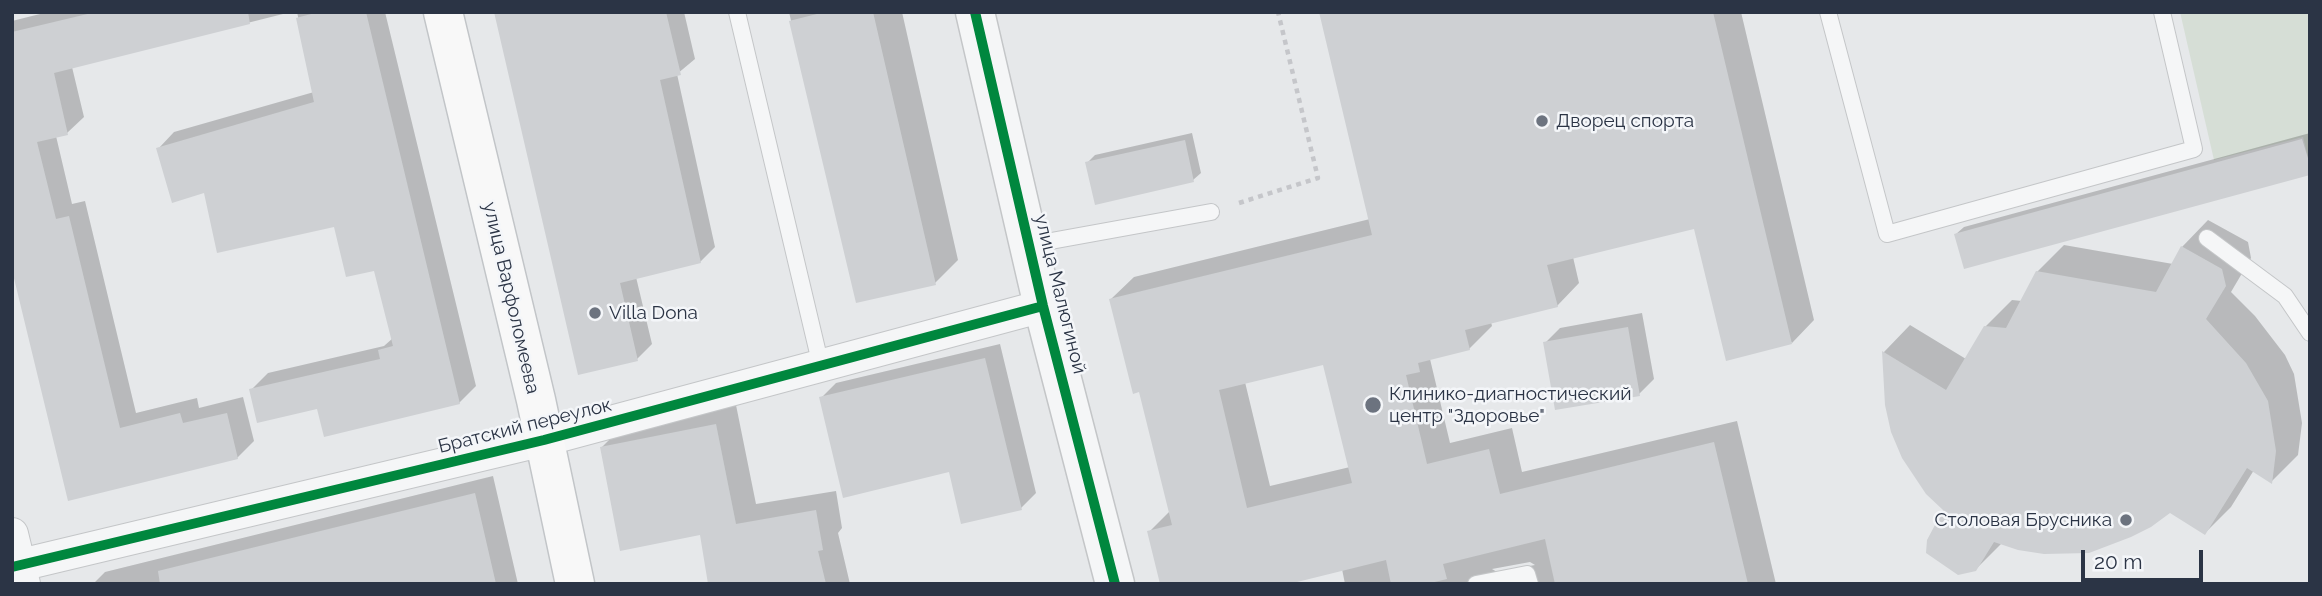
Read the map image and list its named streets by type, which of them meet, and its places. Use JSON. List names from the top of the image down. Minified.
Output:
{"streets":{"main road":["улица Варфоломеева"],"street":["улица Малюгиной","Братский переулок"]},"crossings":[["улица Малюгиной","Братский переулок"],["улица Варфоломеева","Братский переулок"]],"places":["Дворец спорта","Villa Dona","Клинико-диагностический центр \"Здоровье\"","Столовая Брусника"],"scale_bar":"20 m"}
